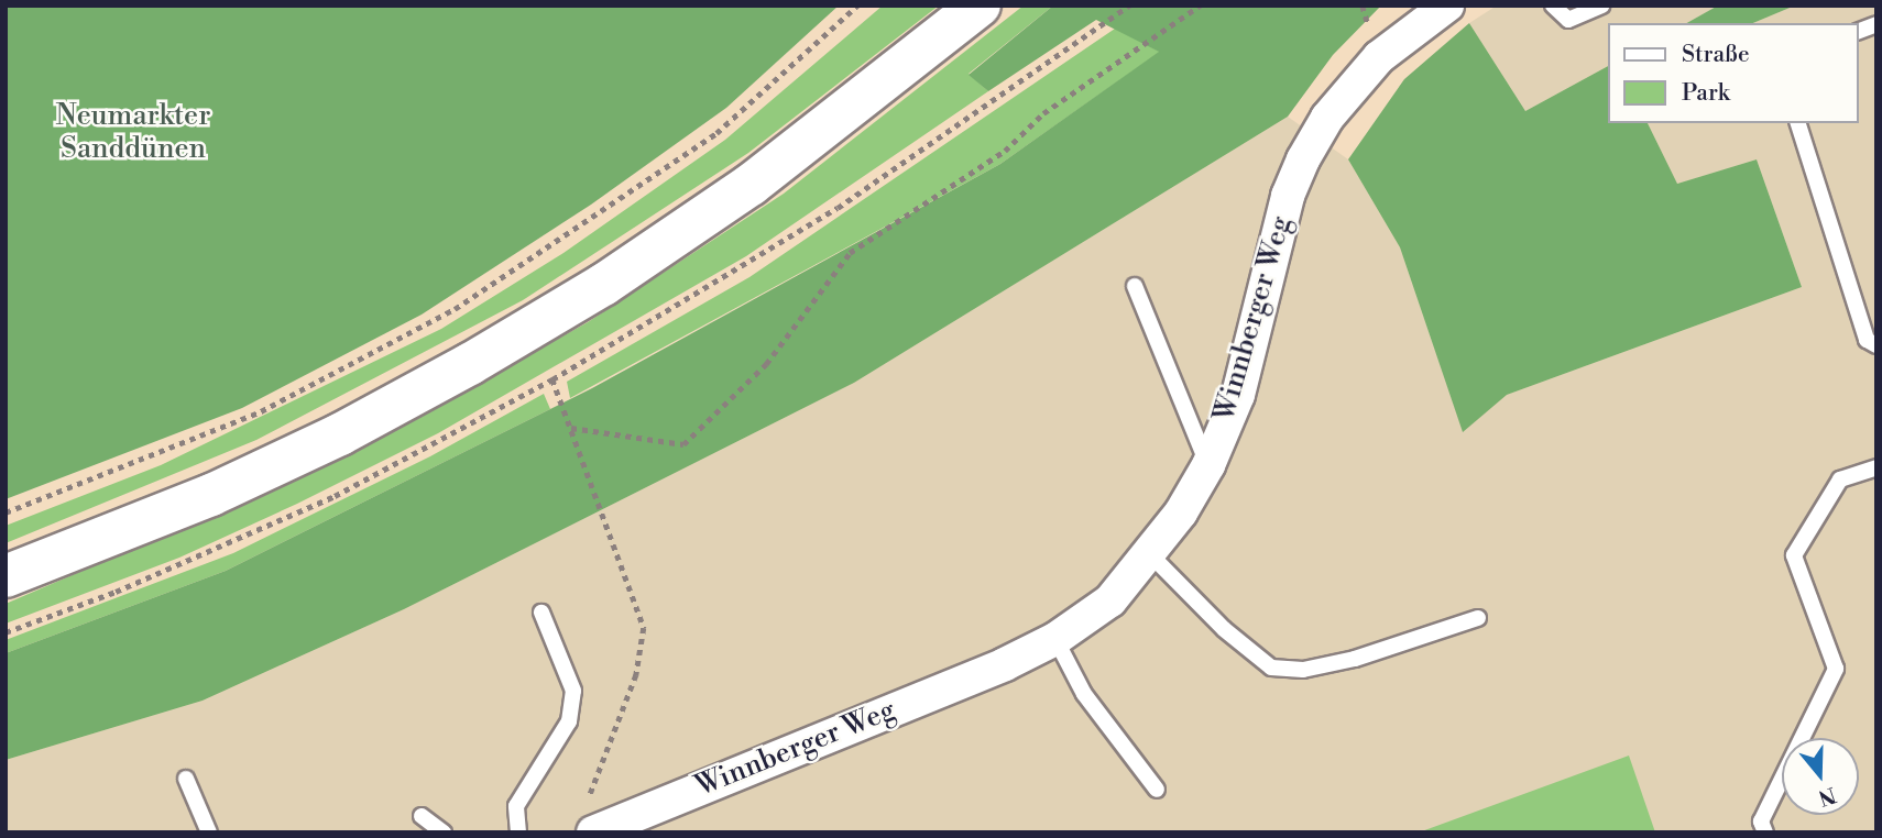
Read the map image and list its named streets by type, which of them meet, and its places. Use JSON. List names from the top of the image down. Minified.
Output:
{"streets":{"street":["Winnberger Weg"]},"parks":["Neumarkter Sanddünen"],"legend":["Straße","Park"],"north":"bottom"}
